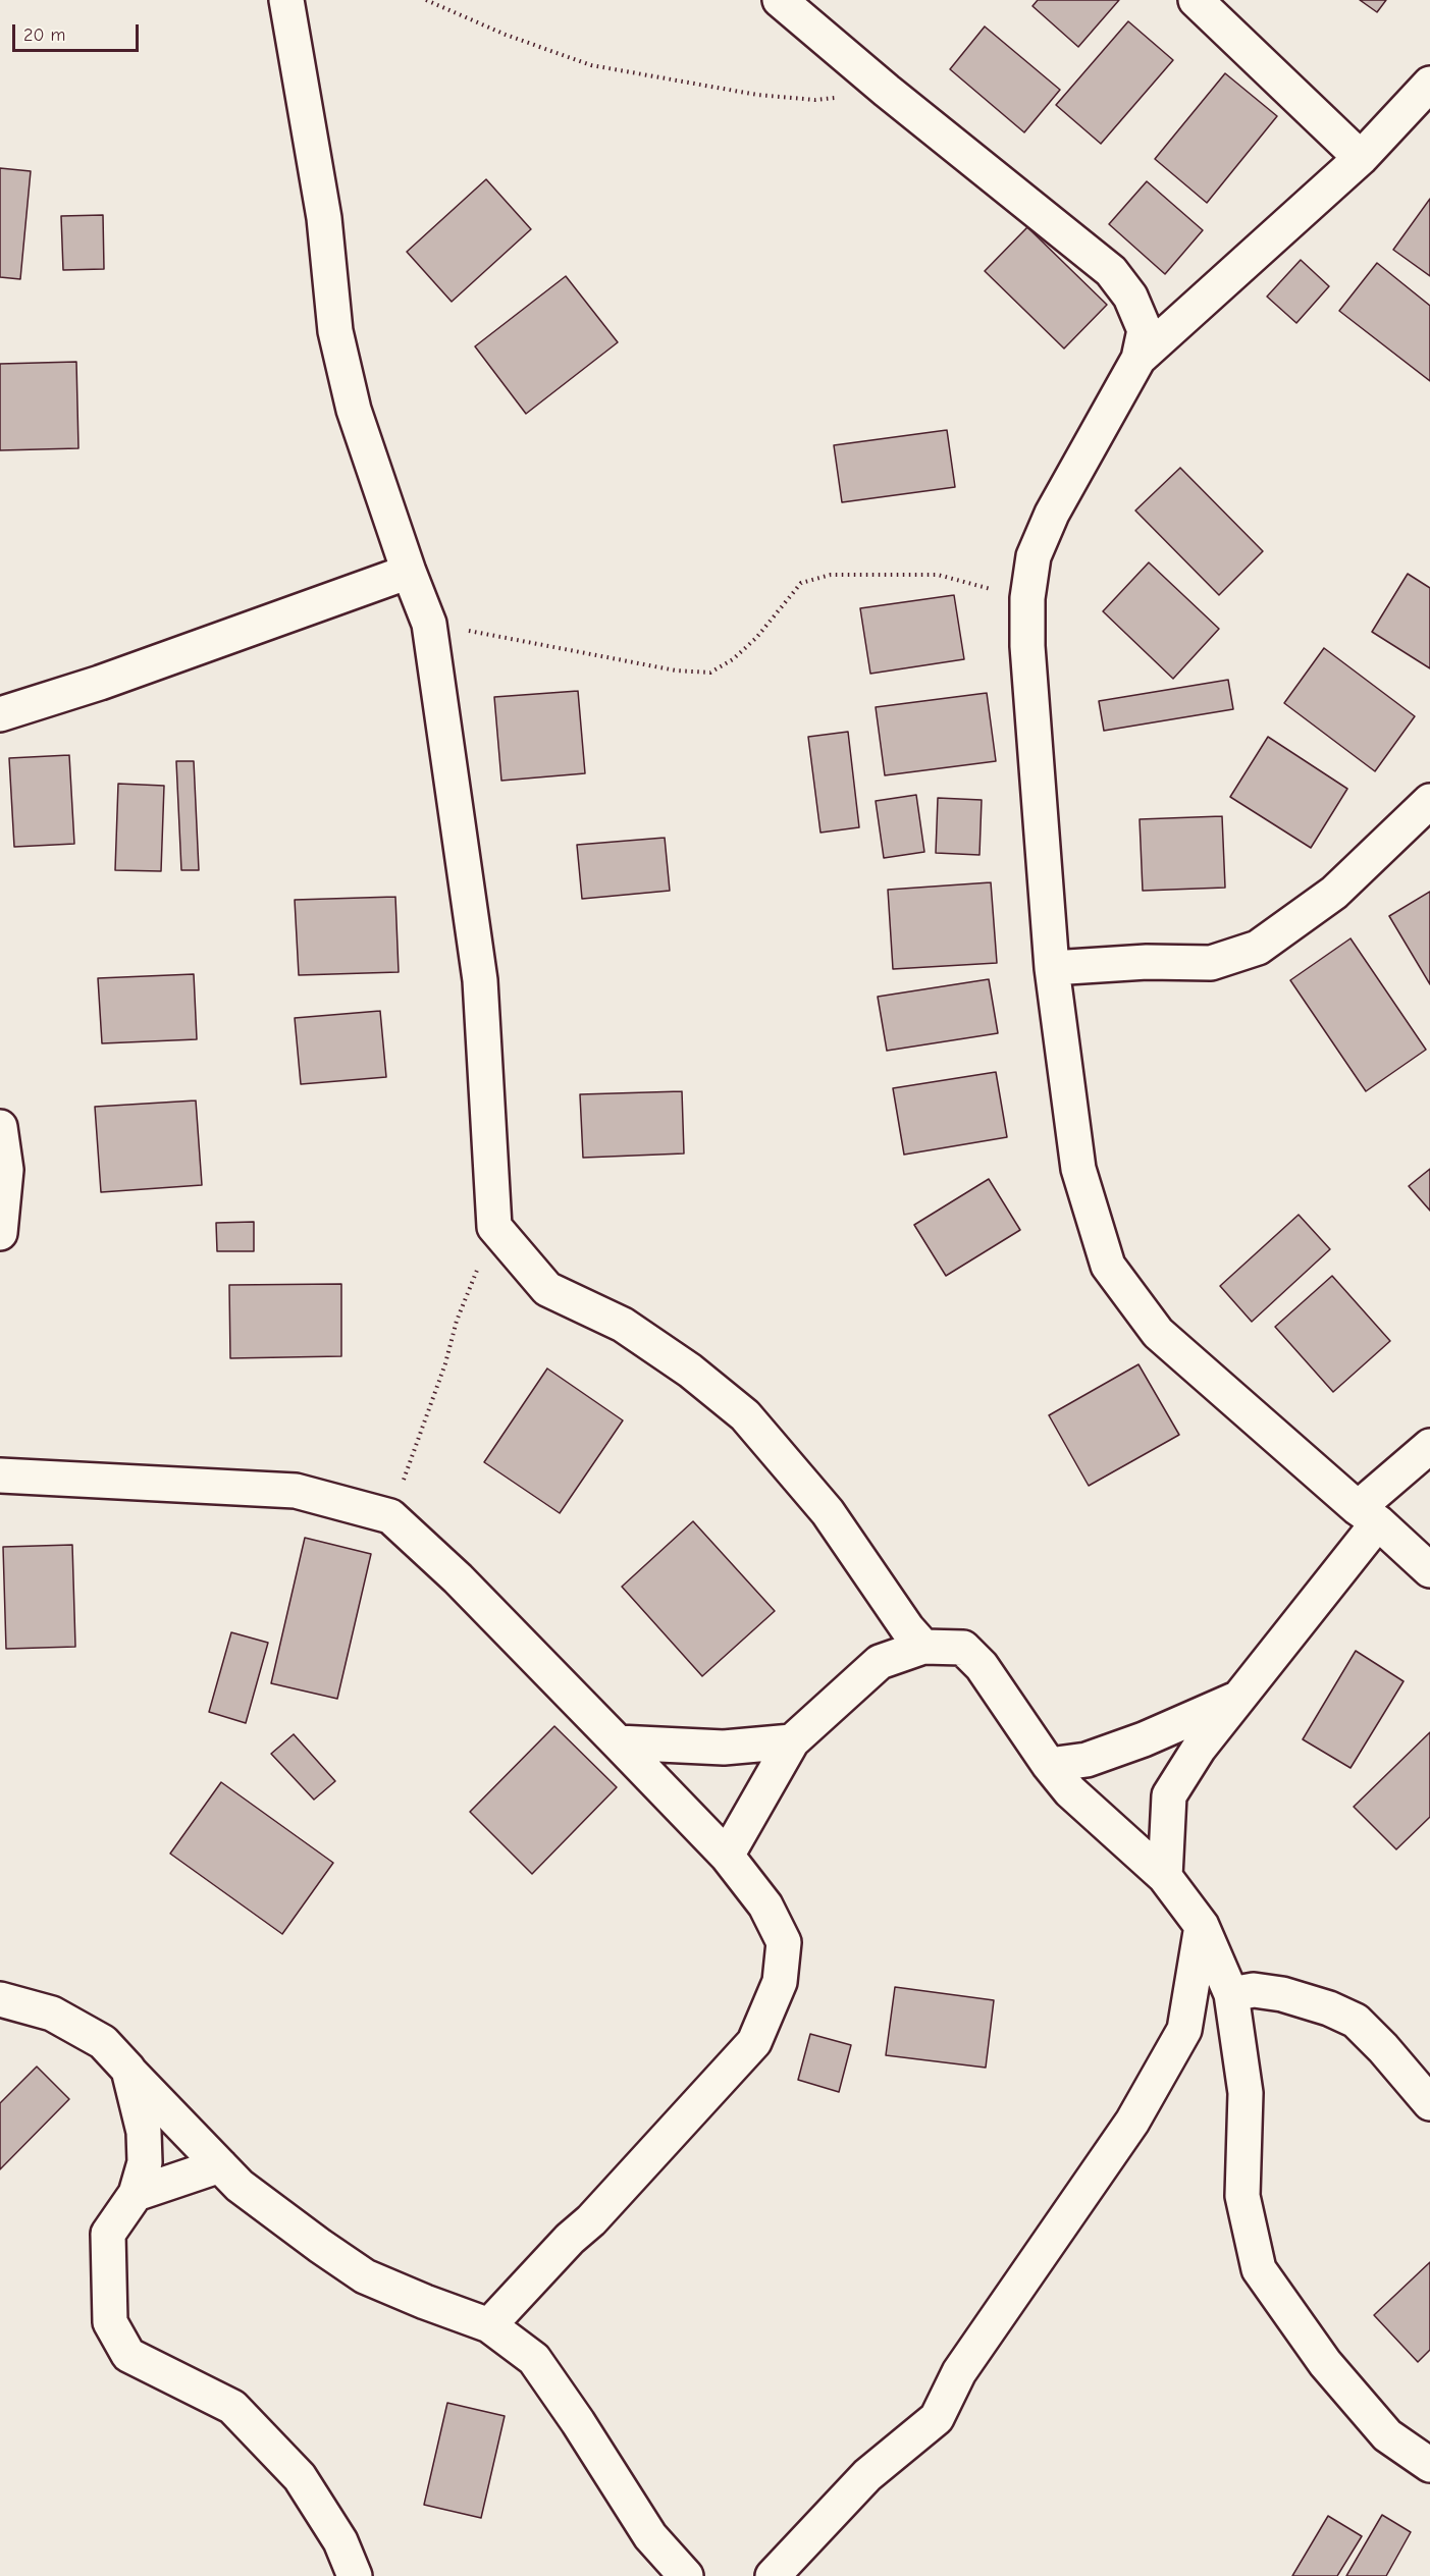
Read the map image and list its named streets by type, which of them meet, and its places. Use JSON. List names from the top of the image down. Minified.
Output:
{"scale_bar":"20 m"}
